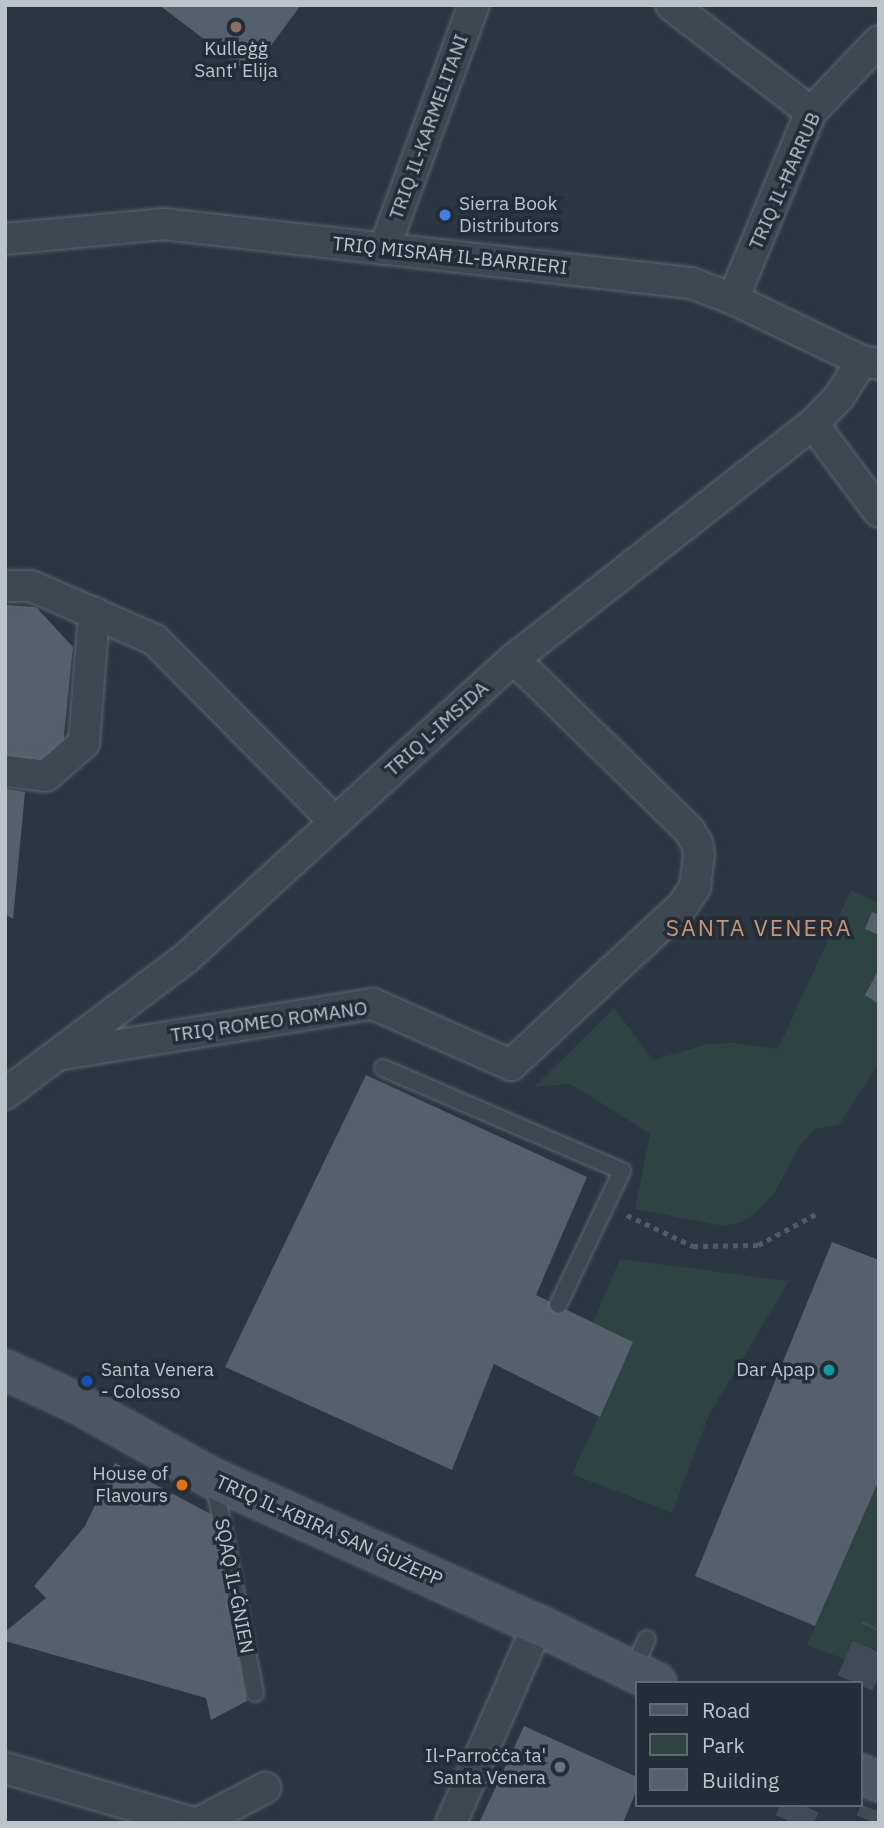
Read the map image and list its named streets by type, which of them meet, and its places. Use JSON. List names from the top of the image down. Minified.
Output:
{"streets":{"main road":["TRIQ IL-KBIRA SAN ĠUŻEPP"],"street":["TRIQ IL-KARMELITANI","TRIQ IL-ĦARRUB","TRIQ MISRAĦ IL-BARRIERI","TRIQ L-IMSIDA","TRIQ ROMEO ROMANO"],"lane":["SQAQ IL-ĠNIEN"]},"crossings":[["TRIQ IL-KARMELITANI","TRIQ MISRAĦ IL-BARRIERI"],["TRIQ IL-ĦARRUB","TRIQ MISRAĦ IL-BARRIERI"],["TRIQ MISRAĦ IL-BARRIERI","TRIQ L-IMSIDA"],["TRIQ L-IMSIDA","TRIQ ROMEO ROMANO"],["TRIQ IL-KBIRA SAN ĠUŻEPP","SQAQ IL-ĠNIEN"]],"districts":["SANTA VENERA"],"places":["Kulleġġ Sant' Elija","Sierra Book Distributors","Dar Apap","Santa Venera - Colosso","House of Flavours","Il-Parroċċa ta' Santa Venera"],"legend":["Road","Park","Building"]}
